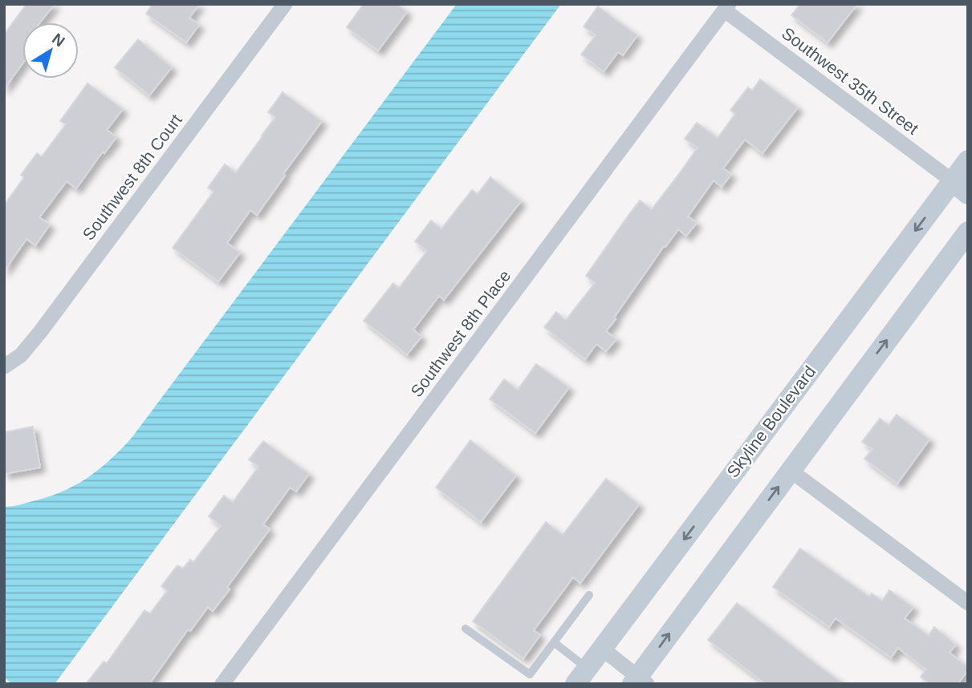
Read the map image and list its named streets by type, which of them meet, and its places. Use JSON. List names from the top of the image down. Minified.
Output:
{"streets":{"street":["Southwest 35th Street","Southwest 8th Court","Southwest 8th Place","Skyline Boulevard"]},"crossings":[["Southwest 35th Street","Southwest 8th Place"],["Southwest 35th Street","Skyline Boulevard"]],"north":"top right"}
